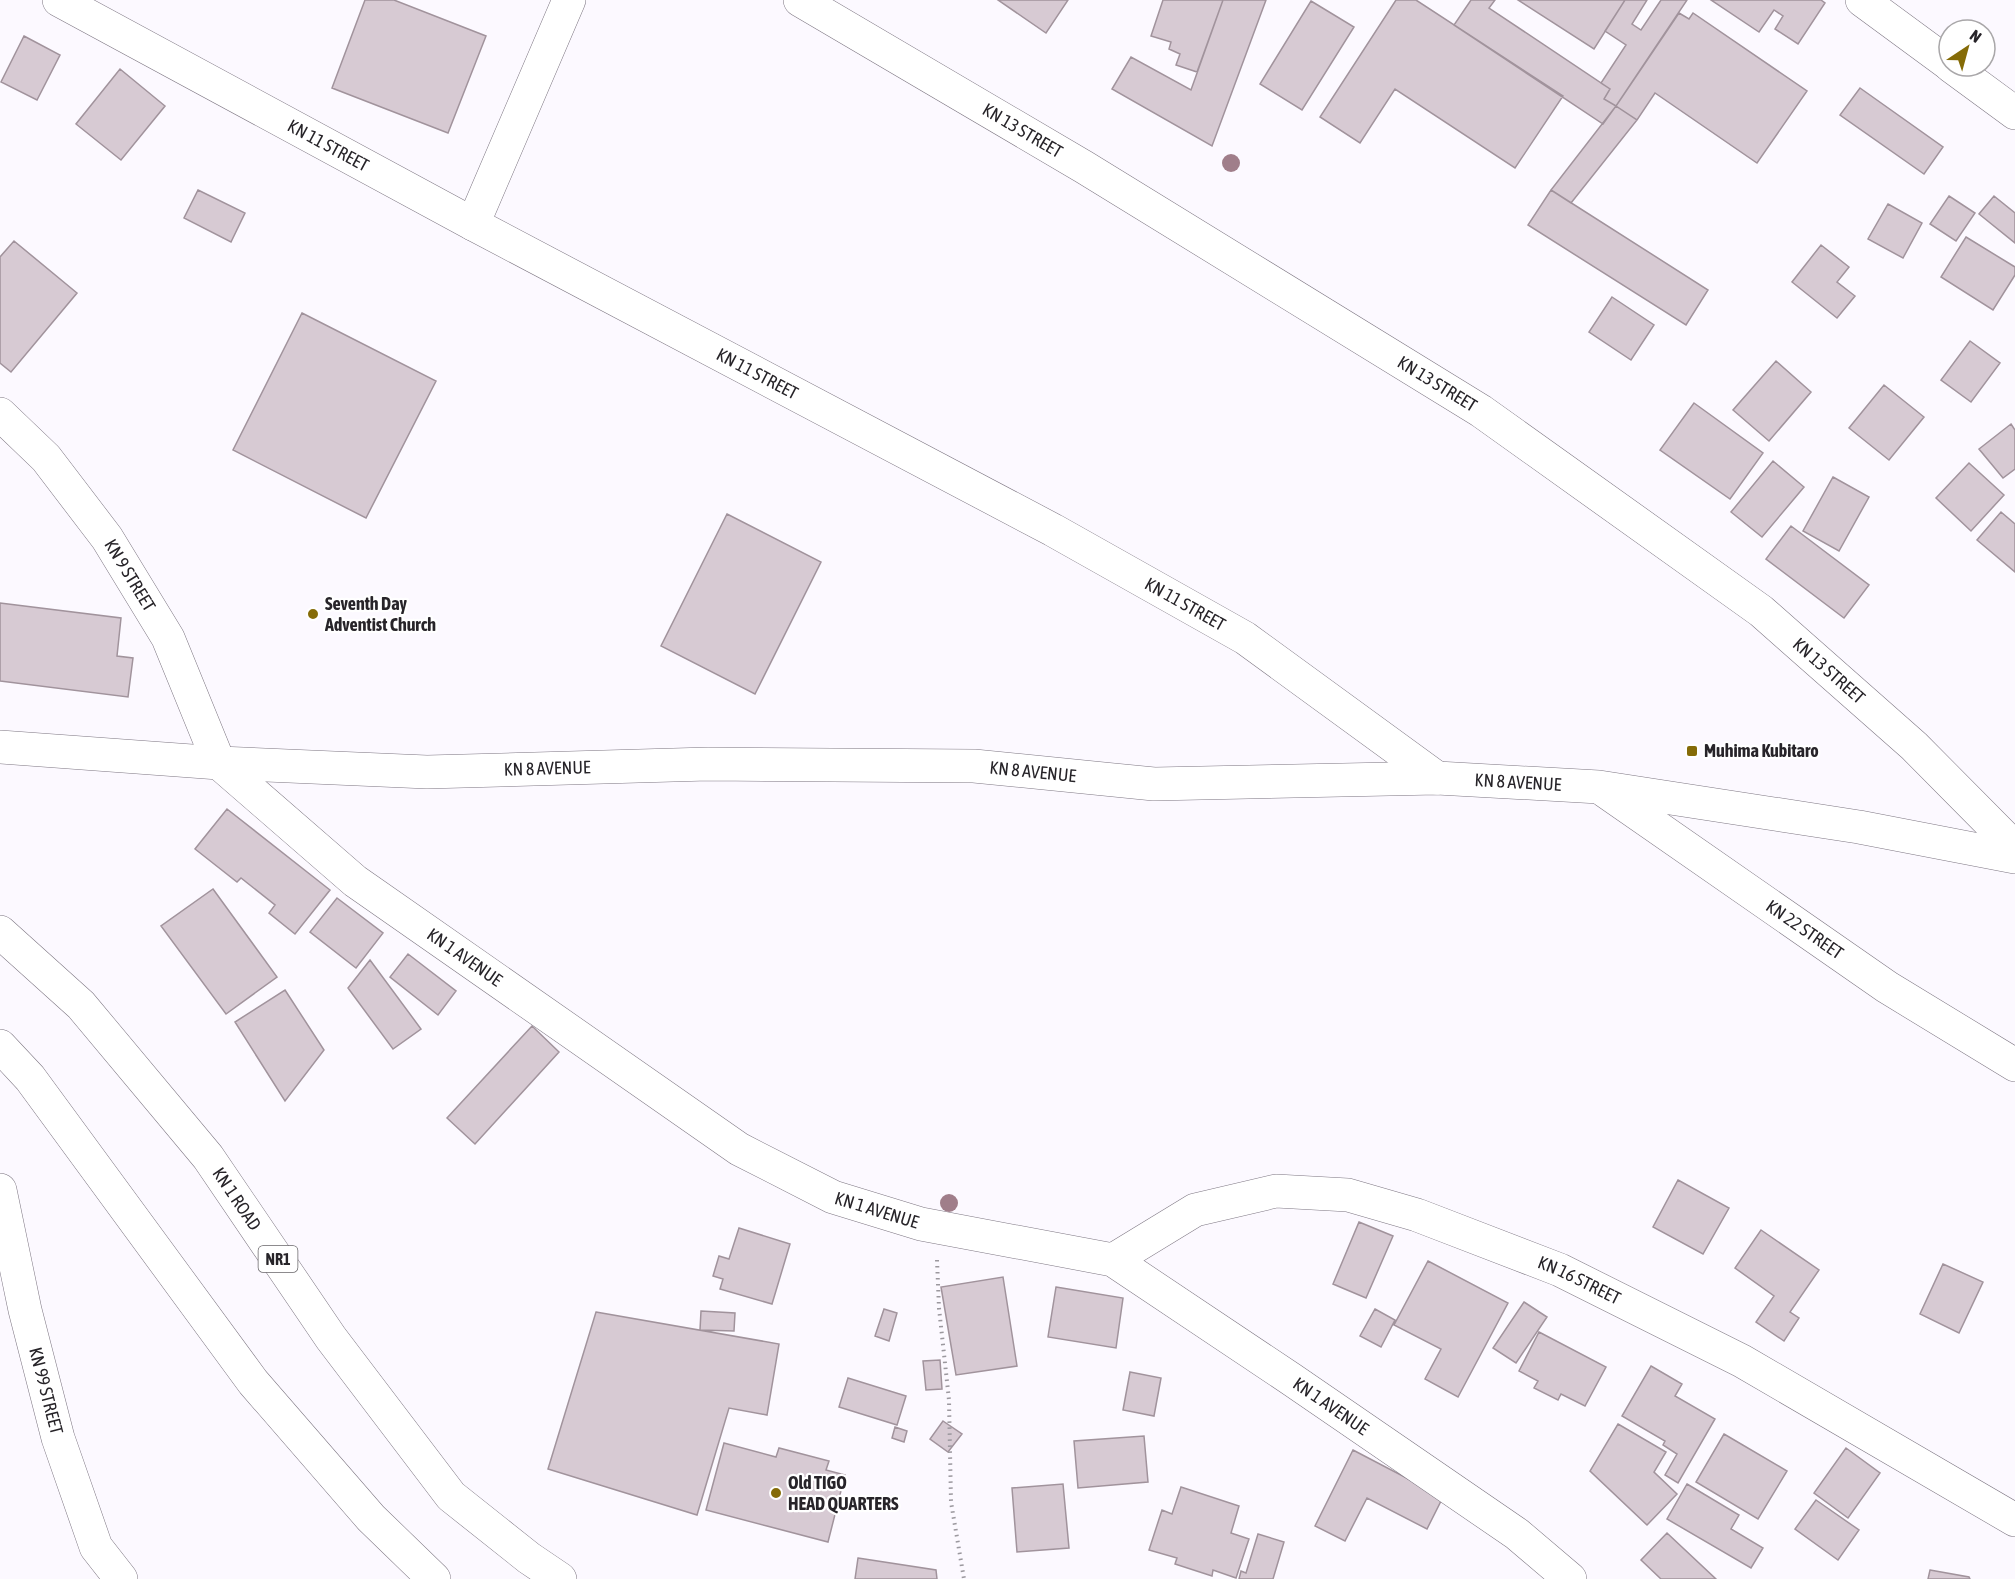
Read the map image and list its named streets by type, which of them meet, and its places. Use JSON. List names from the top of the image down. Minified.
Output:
{"streets":{"main road":["KN 13 STREET","KN 11 STREET","KN 9 STREET","KN 8 AVENUE","KN 22 STREET","KN 1 AVENUE","KN 1 ROAD","NR1","KN 16 STREET","KN 99 STREET"]},"crossings":[["KN 11 STREET","KN 8 AVENUE"],["KN 9 STREET","KN 8 AVENUE"],["KN 9 STREET","KN 1 AVENUE"],["KN 8 AVENUE","KN 22 STREET"],["KN 8 AVENUE","KN 1 AVENUE"],["KN 1 AVENUE","KN 16 STREET"]],"places":{"other":["Seventh Day Adventist Church","Old TIGO HEAD QUARTERS"],"transit":["Muhima Kubitaro"]},"north":"top right"}
